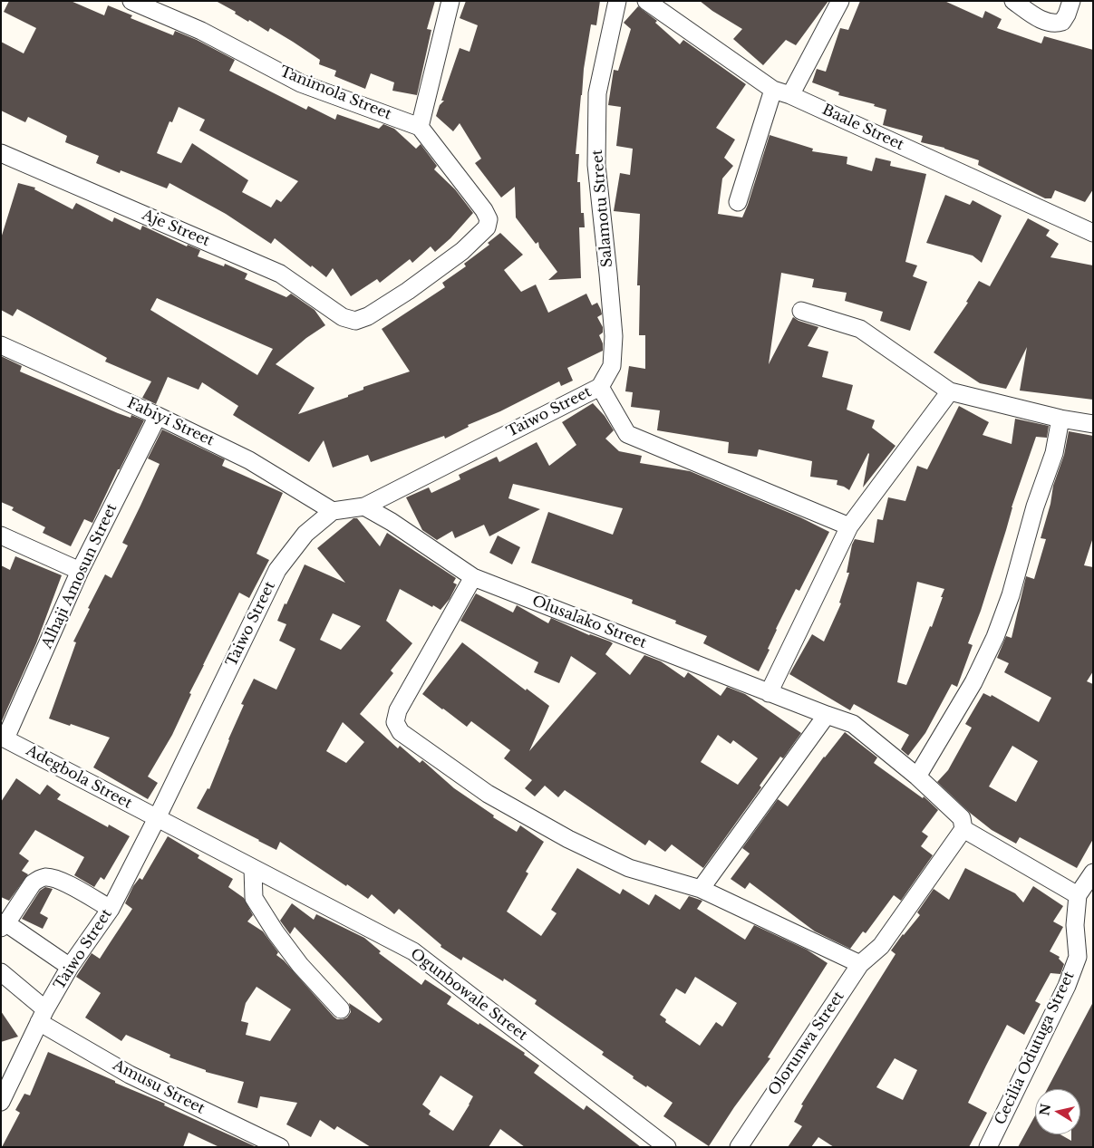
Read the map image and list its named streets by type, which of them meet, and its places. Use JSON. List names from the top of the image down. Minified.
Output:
{"streets":{"street":["Tanimola Street","Baale Street","Salamotu Street","Aje Street","Taiwo Street","Fabiyi Street","Alhaji Amosun Street","Olusalako Street","Adegbola Street","Ogunbowale Street","Olorunwa Street","Cecilia Odutuga Street","Amusu Street"]},"crossings":[["Tanimola Street","Aje Street"],["Salamotu Street","Taiwo Street"],["Taiwo Street","Fabiyi Street"],["Taiwo Street","Olusalako Street"],["Taiwo Street","Adegbola Street"],["Taiwo Street","Ogunbowale Street"],["Taiwo Street","Amusu Street"],["Fabiyi Street","Alhaji Amosun Street"],["Alhaji Amosun Street","Adegbola Street"],["Olusalako Street","Olorunwa Street"],["Adegbola Street","Ogunbowale Street"]],"north":"left"}
